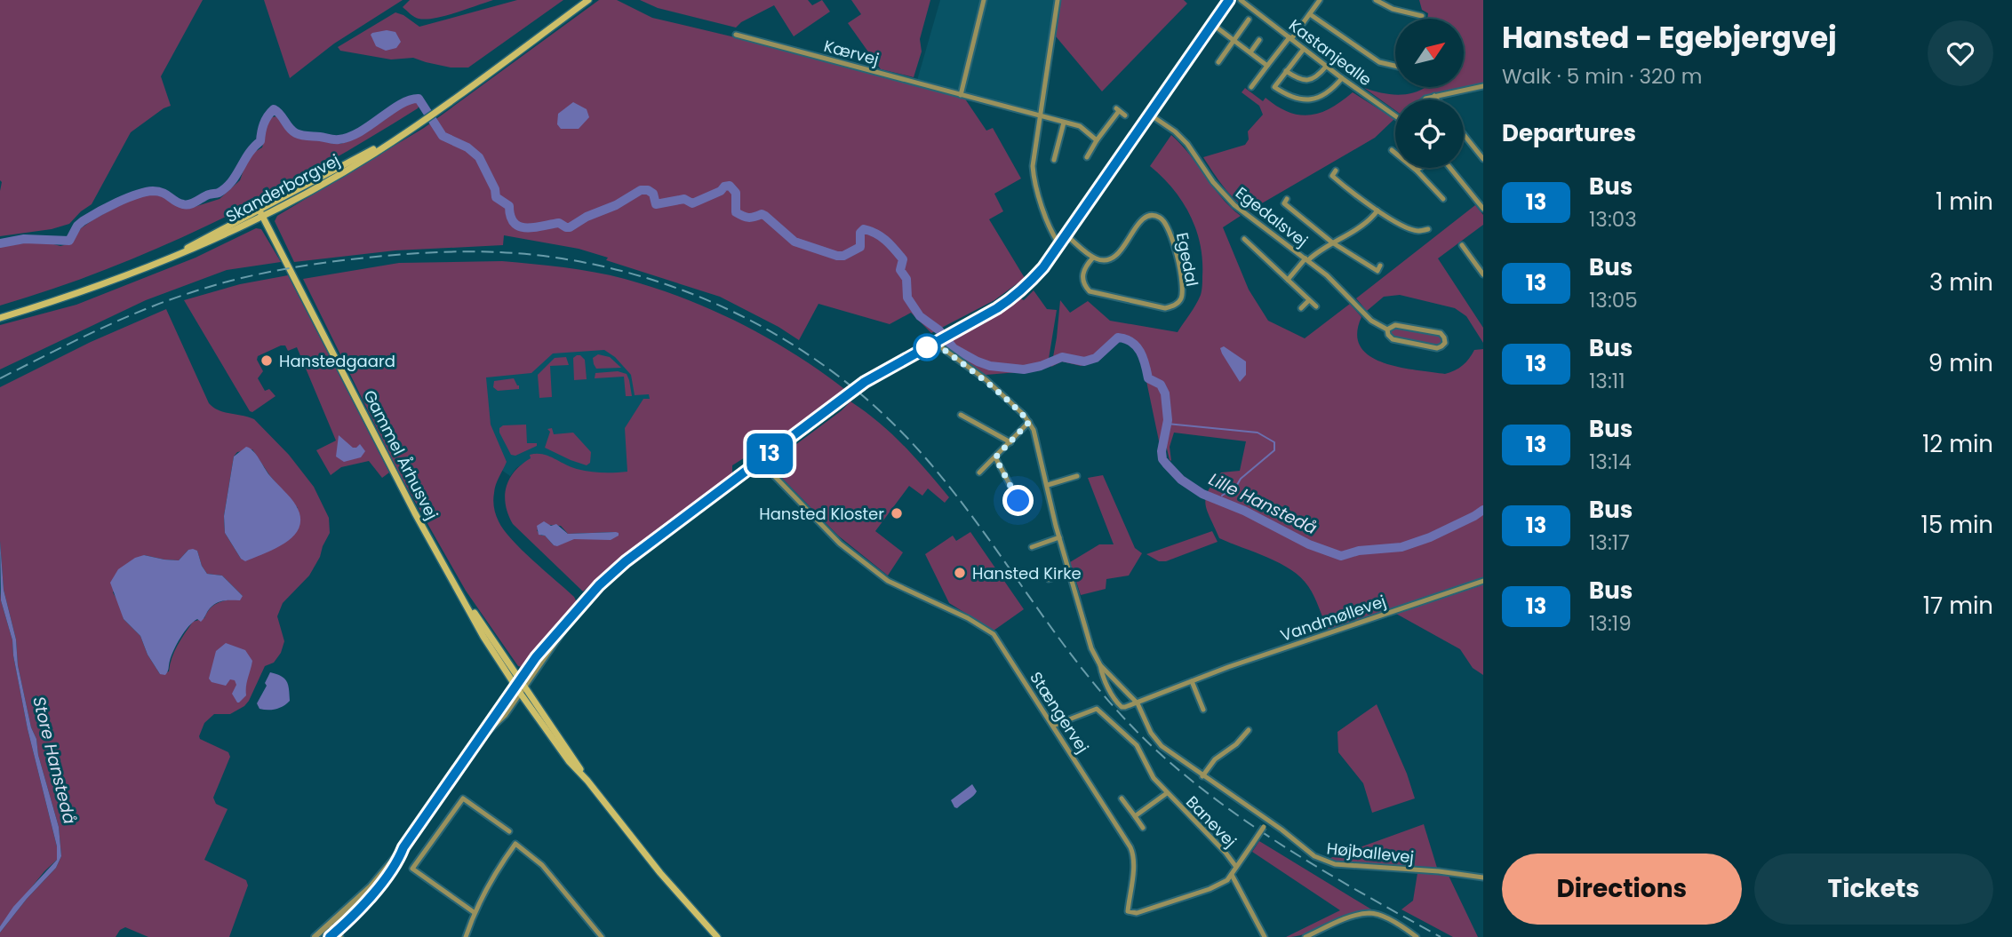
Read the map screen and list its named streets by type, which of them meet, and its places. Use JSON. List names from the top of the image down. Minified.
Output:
{"streets":{"main road":["Skanderborgvej","Gammel Århusvej"],"street":["Kærvej","Kastanjealle","Egedalsvej","Egedal","Vandmøllevej","Stængervej","Banevej","Højballevej"]},"crossings":[["Skanderborgvej","Gammel Århusvej"],["Vandmøllevej","Højballevej"],["Stængervej","Banevej"],["Stængervej","Højballevej"]],"water":["Lille Hanstedå","Store Hanstedå"],"places":["Hanstedgaard","Hansted Kloster","Hansted Kirke"],"lines":["bus line 13"],"north":"top right","page":{"on_map":"13","heading":[["Hansted - Egebjergvej","Walk · 5 min · 320 m"],"Departures"],"list":[{"mark":"13","name":"Bus","note":"13:03","value":"1 min"},{"mark":"13","name":"Bus","note":"13:05","value":"3 min"},{"mark":"13","name":"Bus","note":"13:11","value":"9 min"},{"mark":"13","name":"Bus","note":"13:14","value":"12 min"},{"mark":"13","name":"Bus","note":"13:17","value":"15 min"},{"mark":"13","name":"Bus","note":"13:19","value":"17 min"}],"buttons":["Directions","Tickets"]}}
